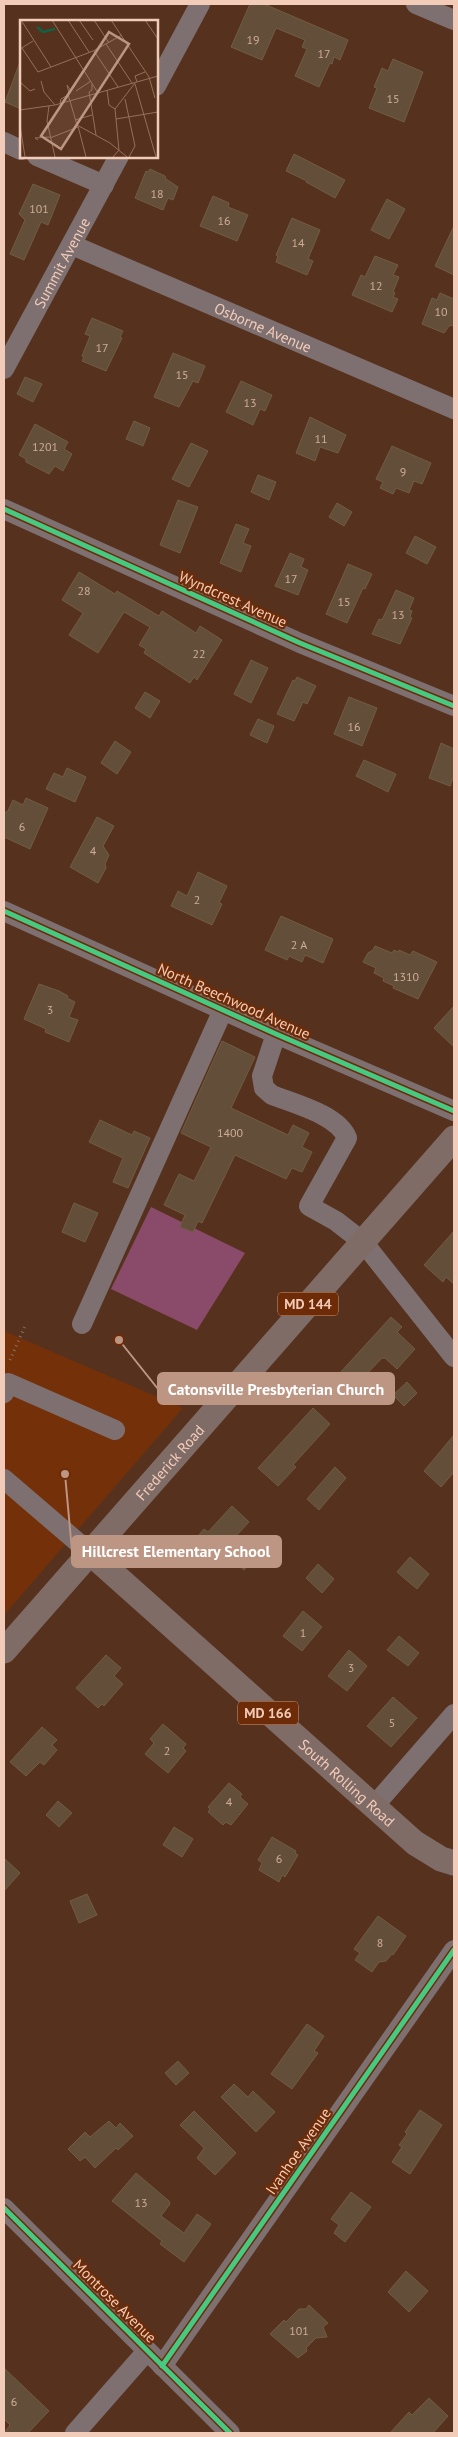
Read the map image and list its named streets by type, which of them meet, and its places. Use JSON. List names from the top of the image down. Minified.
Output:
{"streets":{"main road":["MD 144","Frederick Road","MD 166","South Rolling Road"],"street":["Summit Avenue","Osborne Avenue","Wyndcrest Avenue","North Beechwood Avenue","Ivanhoe Avenue","Montrose Avenue"]},"crossings":[["Summit Avenue","Osborne Avenue"],["Frederick Road","South Rolling Road"],["Ivanhoe Avenue","Montrose Avenue"]],"places":["Catonsville Presbyterian Church","Hillcrest Elementary School"],"house_numbers":["19","17","15","18","101","16","14","12","10","17","15","13","11","1201","9","17","28","15","13","22","16","6","4","2","2 A","1310","3","1400","1","3","5","2","4","6","8","13","101","6"]}
